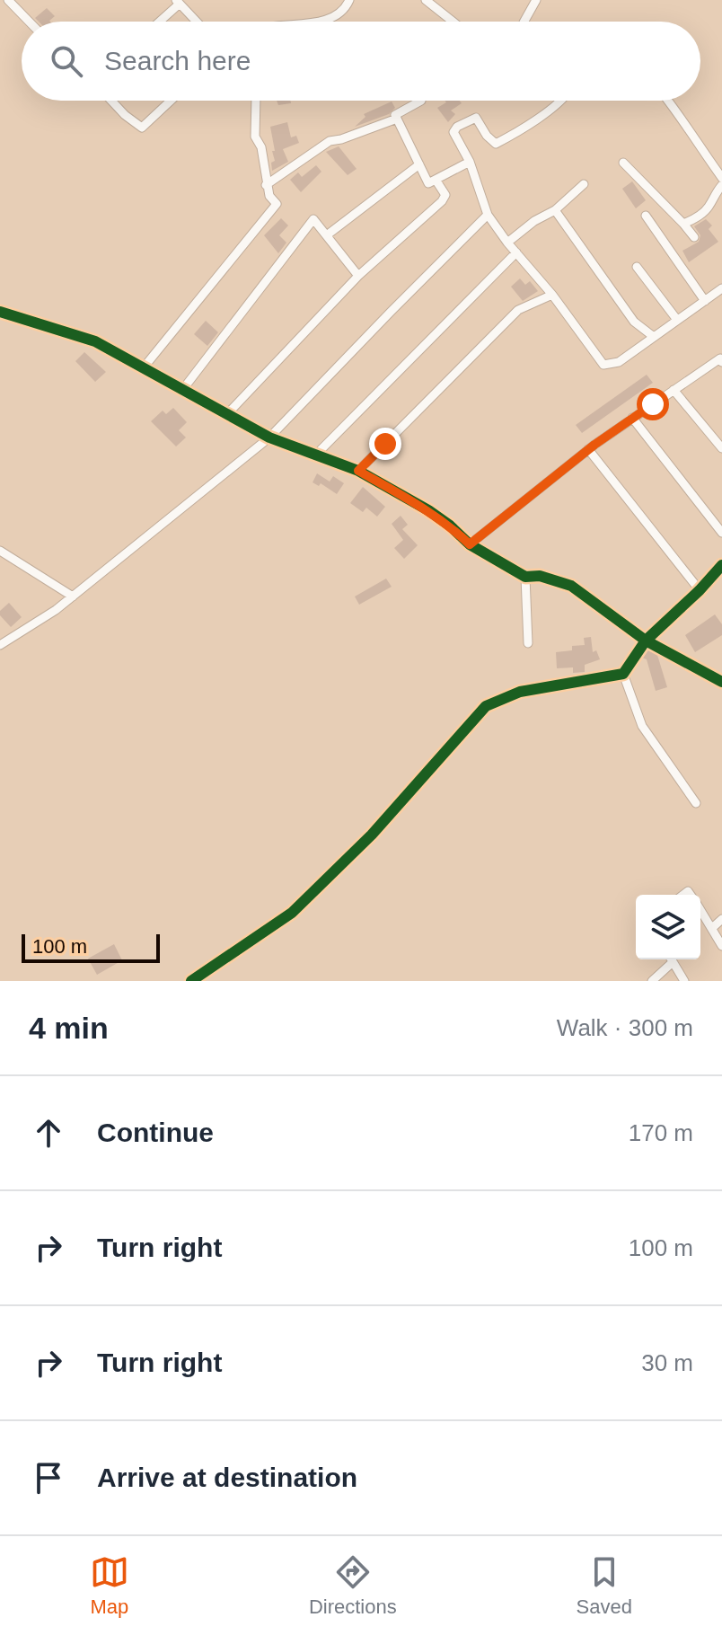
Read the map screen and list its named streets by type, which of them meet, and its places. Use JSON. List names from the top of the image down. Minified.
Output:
{"scale_bar":"100 m","page":{"search":"Search here","scale":"100 m","heading":["4 min","Walk · 300 m"],"list":[["Continue","170 m"],["Turn right","100 m"],["Turn right","30 m"],"Arrive at destination"],"nav":["Map","Directions","Saved"]}}
